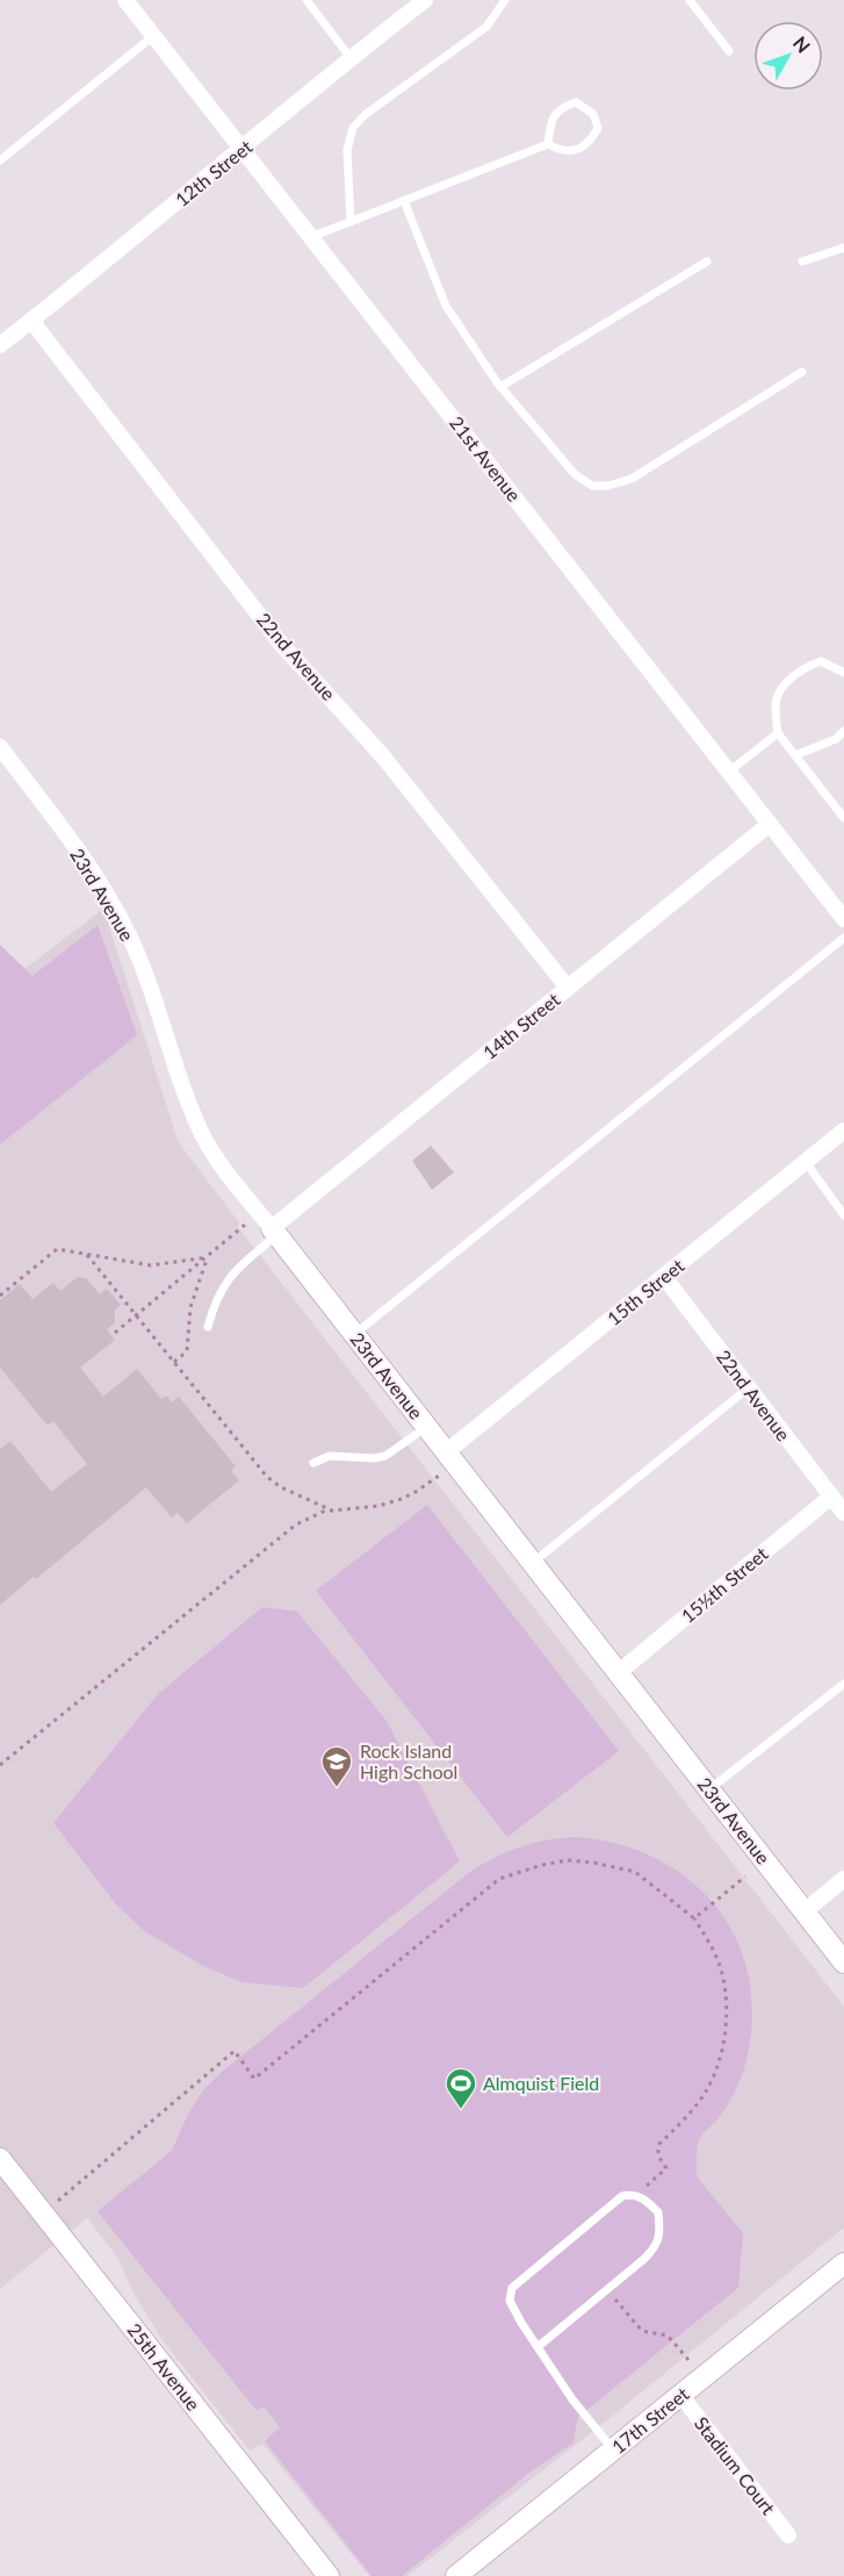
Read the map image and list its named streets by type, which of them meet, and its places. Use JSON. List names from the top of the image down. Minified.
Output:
{"streets":{"street":["12th Street","21st Avenue","22nd Avenue","23rd Avenue","14th Street","15th Street","15½th Street","25th Avenue","17th Street","Stadium Court"]},"crossings":[["12th Street","21st Avenue"],["12th Street","22nd Avenue"],["21st Avenue","14th Street"],["22nd Avenue","14th Street"],["22nd Avenue","15th Street"],["22nd Avenue","15½th Street"],["23rd Avenue","14th Street"],["23rd Avenue","15th Street"],["23rd Avenue","15½th Street"],["17th Street","Stadium Court"]],"places":{"school or university":["Rock Island High School"],"sports":["Almquist Field"]},"north":"top right"}
